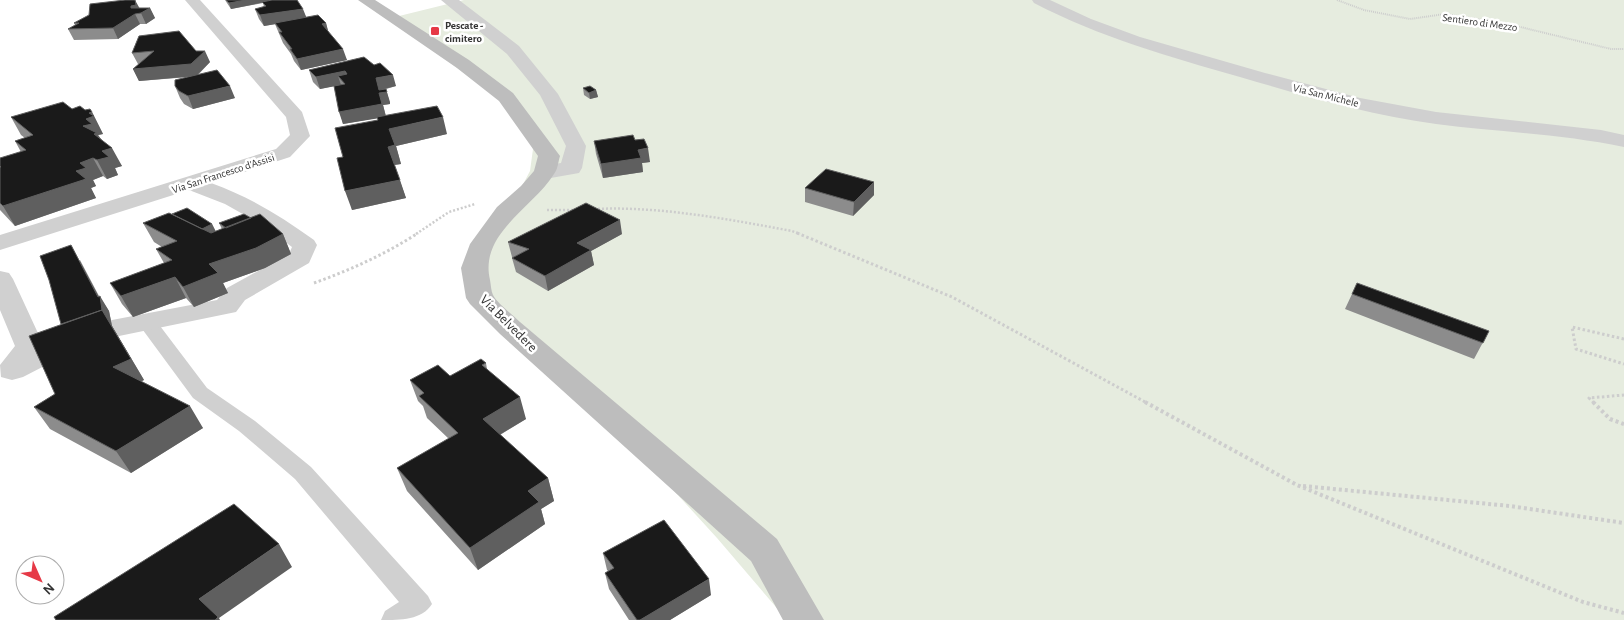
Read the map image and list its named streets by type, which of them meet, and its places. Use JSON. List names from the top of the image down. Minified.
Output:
{"streets":{"main road":["Via Belvedere"],"street":["Via San Michele","Via San Francesco d'Assisi"],"path":["Sentiero di Mezzo"]},"places":{"transit":["Pescate - cimitero"]},"north":"bottom right"}
